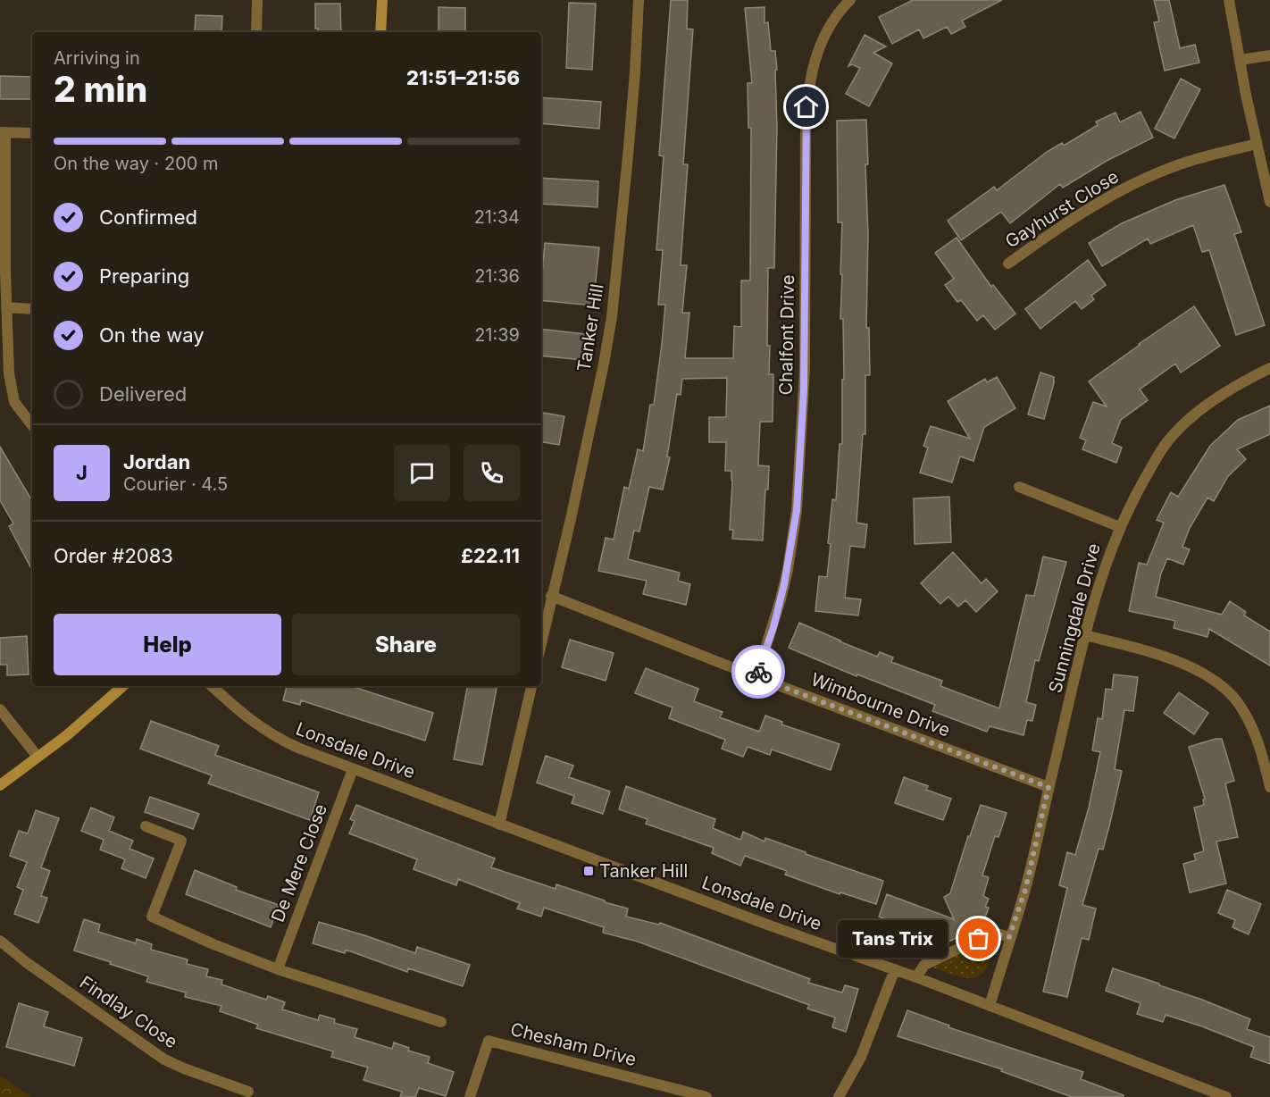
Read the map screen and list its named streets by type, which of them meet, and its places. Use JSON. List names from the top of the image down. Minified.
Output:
{"streets":{"street":["Gayhurst Close","Tanker Hill","Chalfont Drive","Sunningdale Drive","Wimbourne Drive","Lonsdale Drive","De Mere Close","Findlay Close","Chesham Drive"]},"crossings":[["Tanker Hill","Wimbourne Drive"],["Chalfont Drive","Wimbourne Drive"],["Sunningdale Drive","Wimbourne Drive"],["Sunningdale Drive","Lonsdale Drive"],["Lonsdale Drive","De Mere Close"]],"places":{"transit":["Tanker Hill"],"other":["Tans Trix"]},"page":{"heading":["2 min","Arriving in","21:51–21:56"],"panel":["Jordan","Courier · 4.5","Order #2083","£22.11"],"bar":"On the way · 200 m","list":[["Confirmed","21:34"],["Preparing","21:36"],["On the way","21:39"],"Delivered"],"round":"J","buttons":["Help","Share"],"bubble":"Tans Trix"}}
